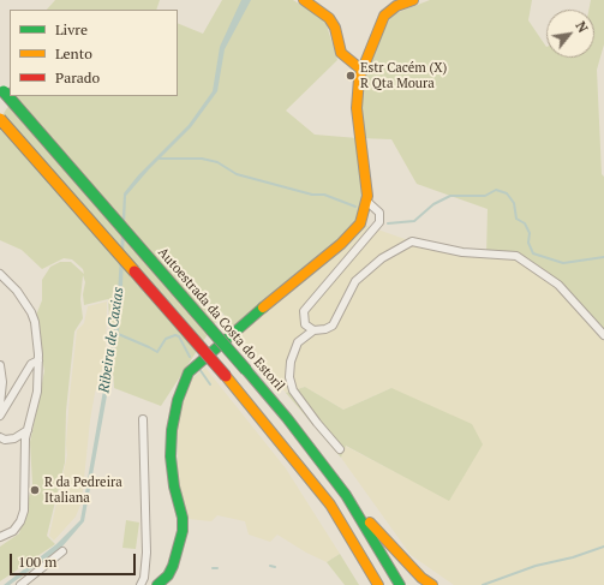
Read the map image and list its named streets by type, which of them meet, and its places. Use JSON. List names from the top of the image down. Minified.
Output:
{"streets":{"main road":["Autoestrada da Costa do Estoril"]},"water":["Ribeira de Caxias"],"places":["Estr Cacém (X) R Qta Moura","R da Pedreira Italiana"],"legend":["Livre","Lento","Parado"],"scale_bar":"100 m","north":"top right"}
